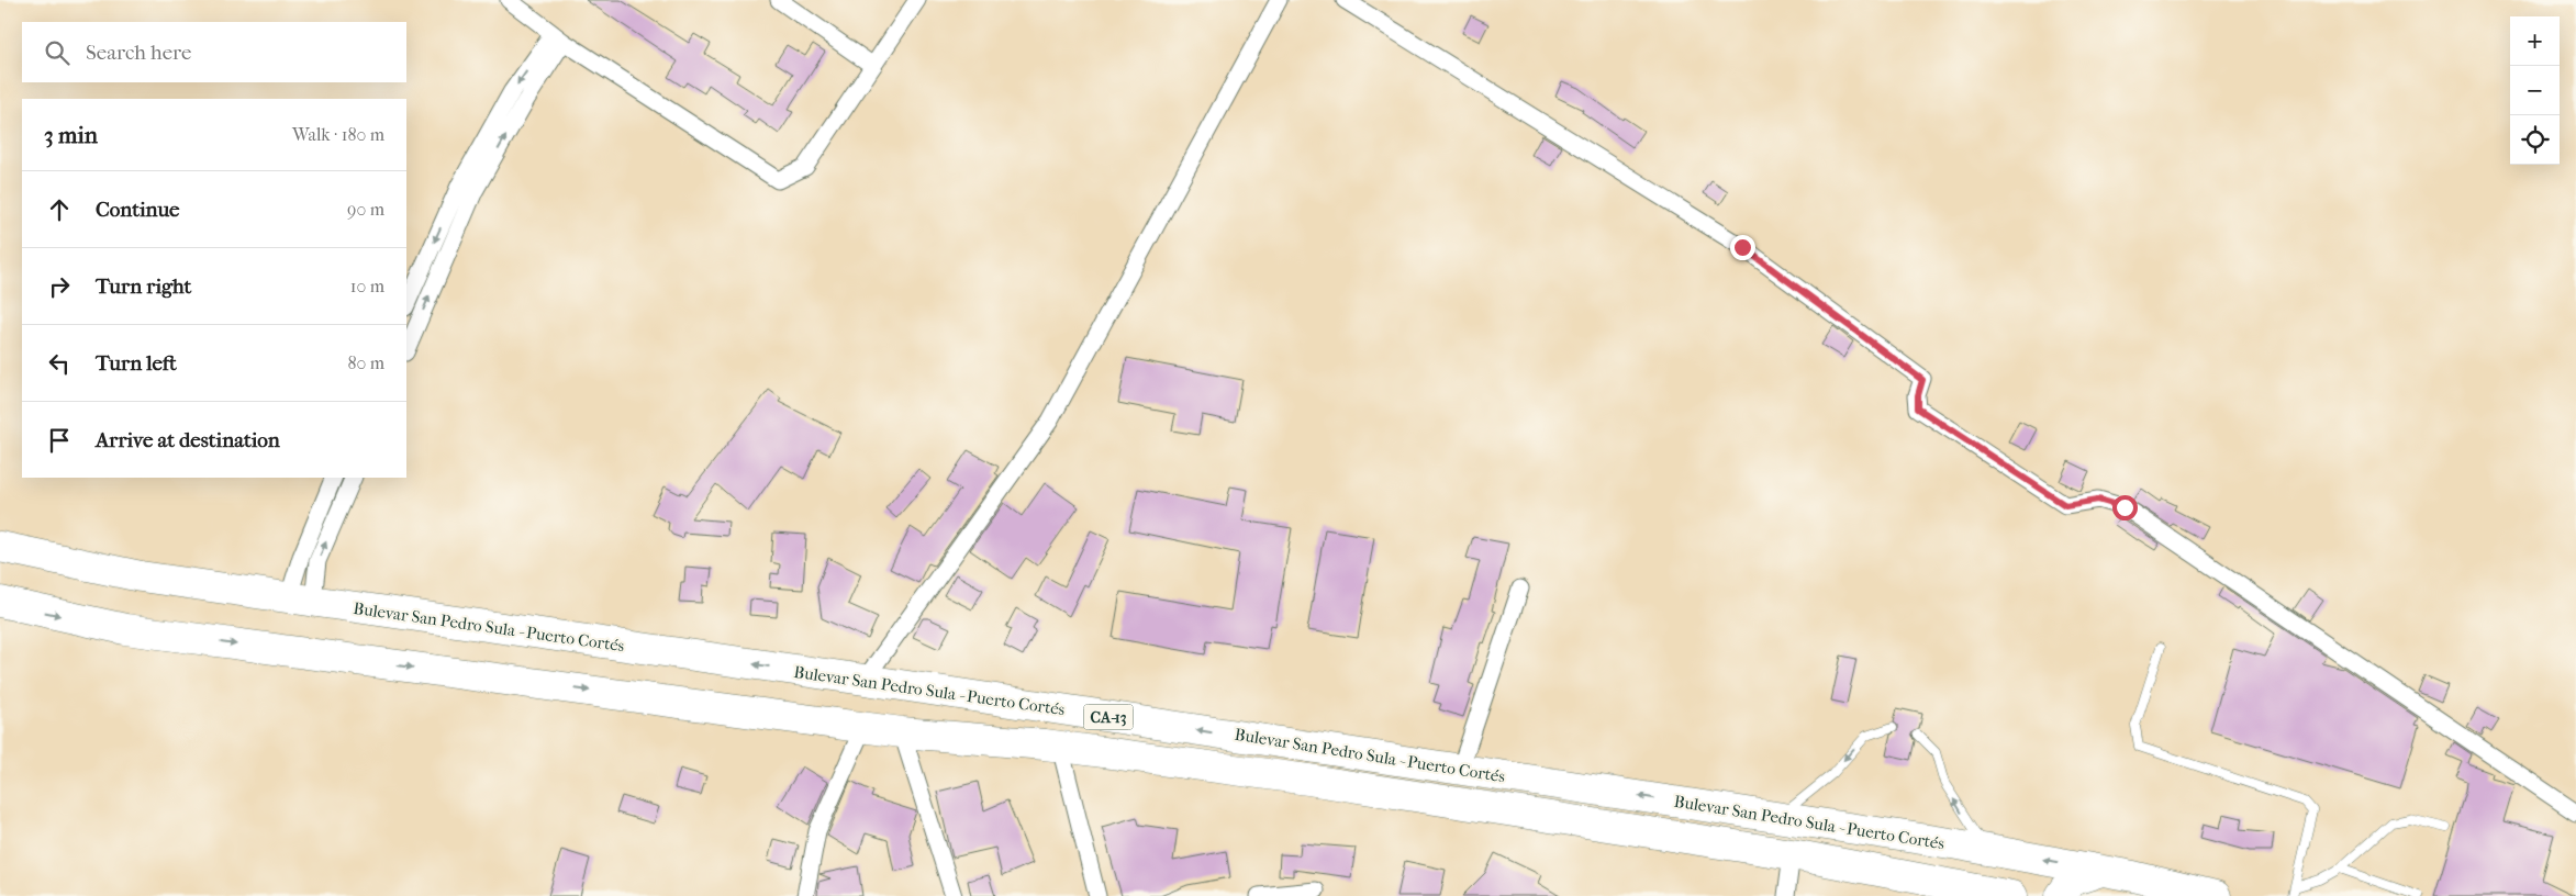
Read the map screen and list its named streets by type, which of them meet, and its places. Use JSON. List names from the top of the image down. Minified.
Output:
{"streets":{"highway":["Bulevar San Pedro Sula - Puerto Cortés","CA-13"]},"page":{"map_buttons":["+","−"],"search":"Search here","heading":["3 min","Walk · 180 m"],"list":[["Continue","90 m"],["Turn right","10 m"],["Turn left","80 m"],"Arrive at destination"]}}
